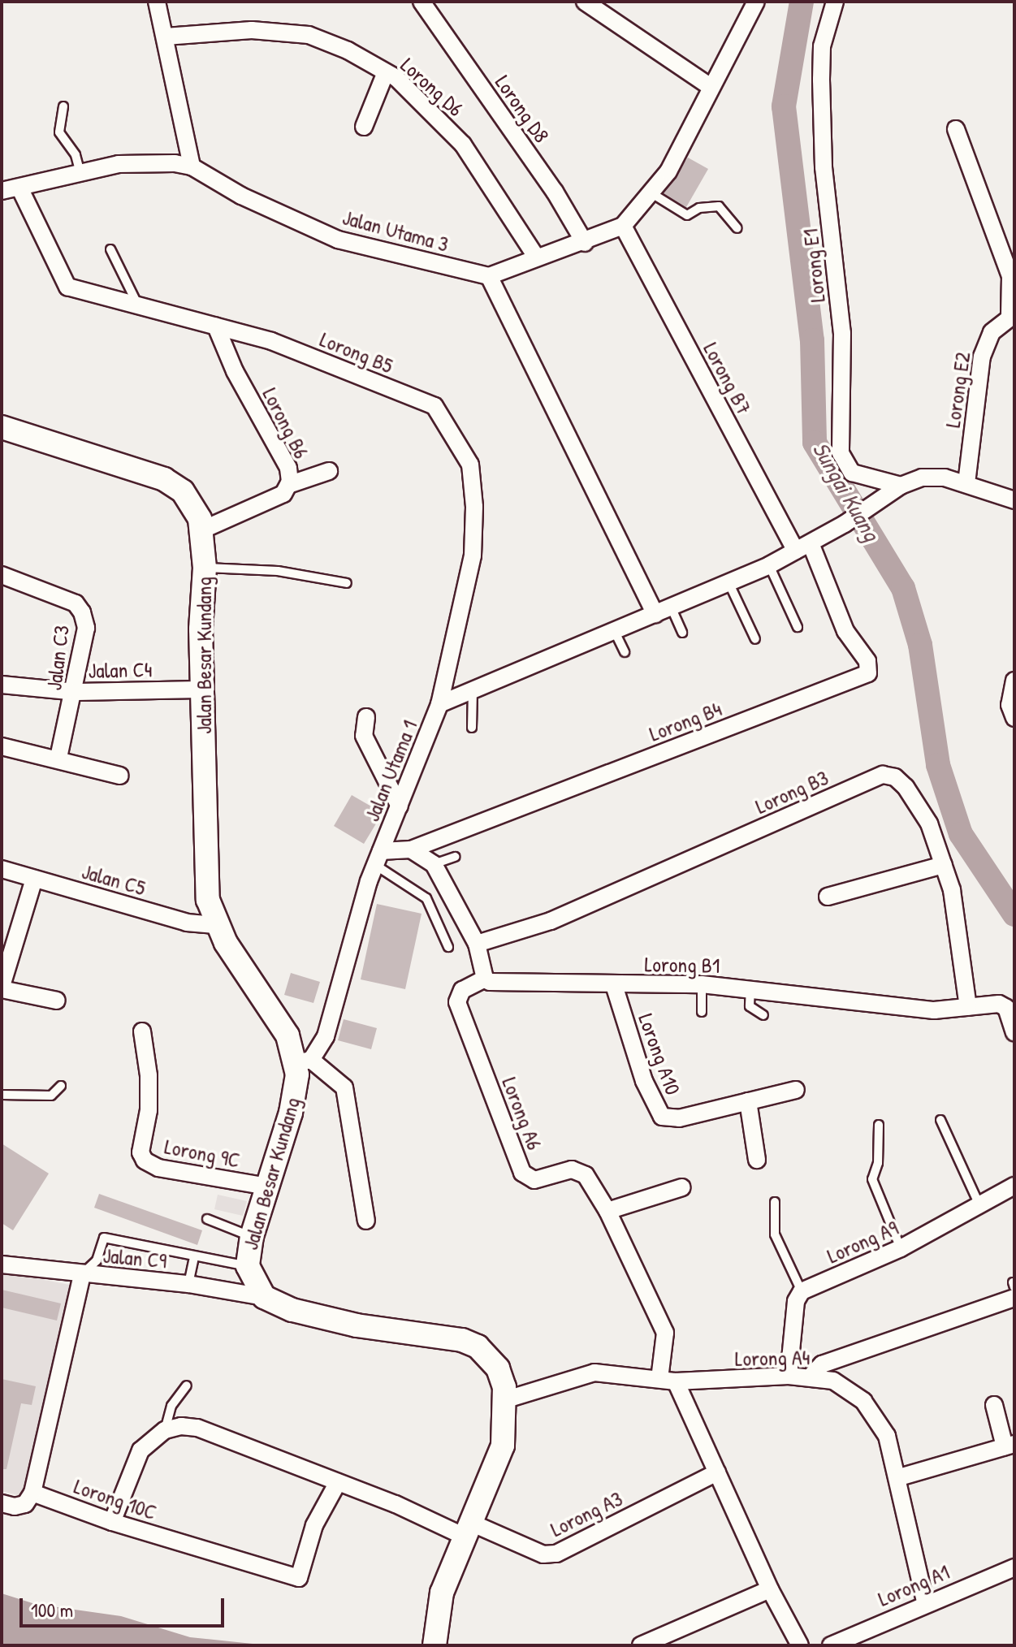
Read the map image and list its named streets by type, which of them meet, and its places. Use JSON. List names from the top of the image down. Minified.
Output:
{"streets":{"main road":["Jalan Besar Kundang"],"street":["Lorong D6","Lorong D8","Jalan Utama 3","Lorong E1","Lorong B5","Lorong B7","Lorong E2","Lorong B6","Jalan C3","Jalan C4","Lorong B4","Jalan Utama 1","Lorong B3","Jalan C5","Lorong B1","Lorong A10","Lorong A6","Lorong 9C","Lorong A9","Jalan C9","Lorong A4","Lorong 10C","Lorong A3","Lorong A1"]},"crossings":[["Jalan Utama 3","Lorong B5"],["Lorong E1","Jalan Utama 1"],["Lorong B5","Lorong B6"],["Lorong B5","Jalan Utama 1"],["Lorong B7","Lorong B4"],["Lorong B7","Jalan Utama 1"],["Lorong B6","Jalan Besar Kundang"],["Jalan Besar Kundang","Jalan C4"],["Jalan Besar Kundang","Jalan Utama 1"],["Jalan Besar Kundang","Jalan C5"],["Jalan Besar Kundang","Lorong 9C"],["Jalan Besar Kundang","Jalan C9"],["Jalan C3","Jalan C4"],["Lorong B4","Jalan Utama 1"],["Lorong B3","Lorong B1"],["Lorong B1","Lorong A10"],["Lorong B1","Lorong A6"],["Lorong A6","Lorong A4"],["Lorong A4","Lorong A1"],["Lorong 10C","Lorong A3"]],"water":["Sungai Kuang"],"scale_bar":"100 m"}
